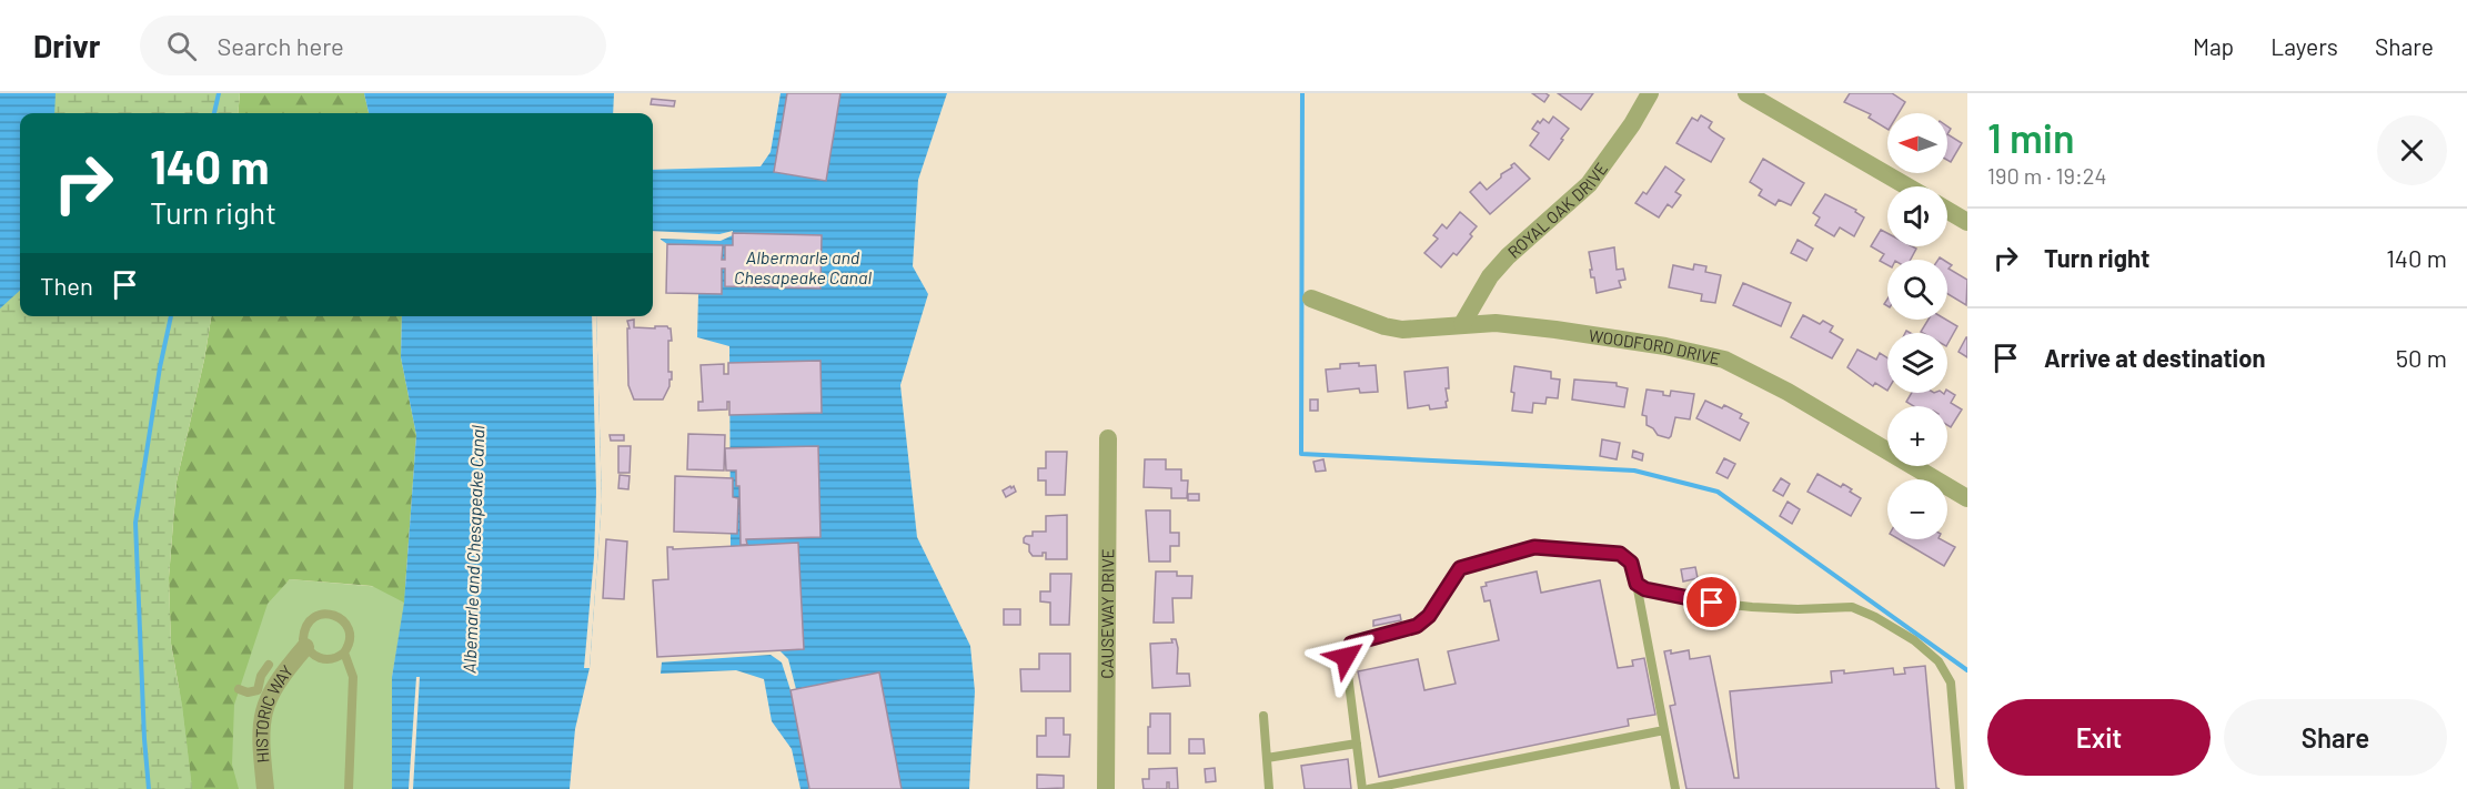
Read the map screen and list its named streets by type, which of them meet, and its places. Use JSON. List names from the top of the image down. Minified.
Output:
{"streets":{"street":["ROYAL OAK DRIVE","WOODFORD DRIVE","CAUSEWAY DRIVE","HISTORIC WAY"]},"crossings":[["ROYAL OAK DRIVE","WOODFORD DRIVE"]],"water":["Albermarle and Chesapeake Canal","Albemarle and Chesapeake Canal"],"north":"left","page":{"header":"Drivr","search":"Search here","nav":["Map","Layers","Share"],"heading":["1 min","190 m · 19:24"],"map_buttons":["+","−"],"turn":["140 m","Turn right"],"list":[{"name":"Turn right","value":"140 m"},{"name":"Arrive at destination","value":"50 m"}],"then":"Then","buttons":["Exit","Share"]}}
